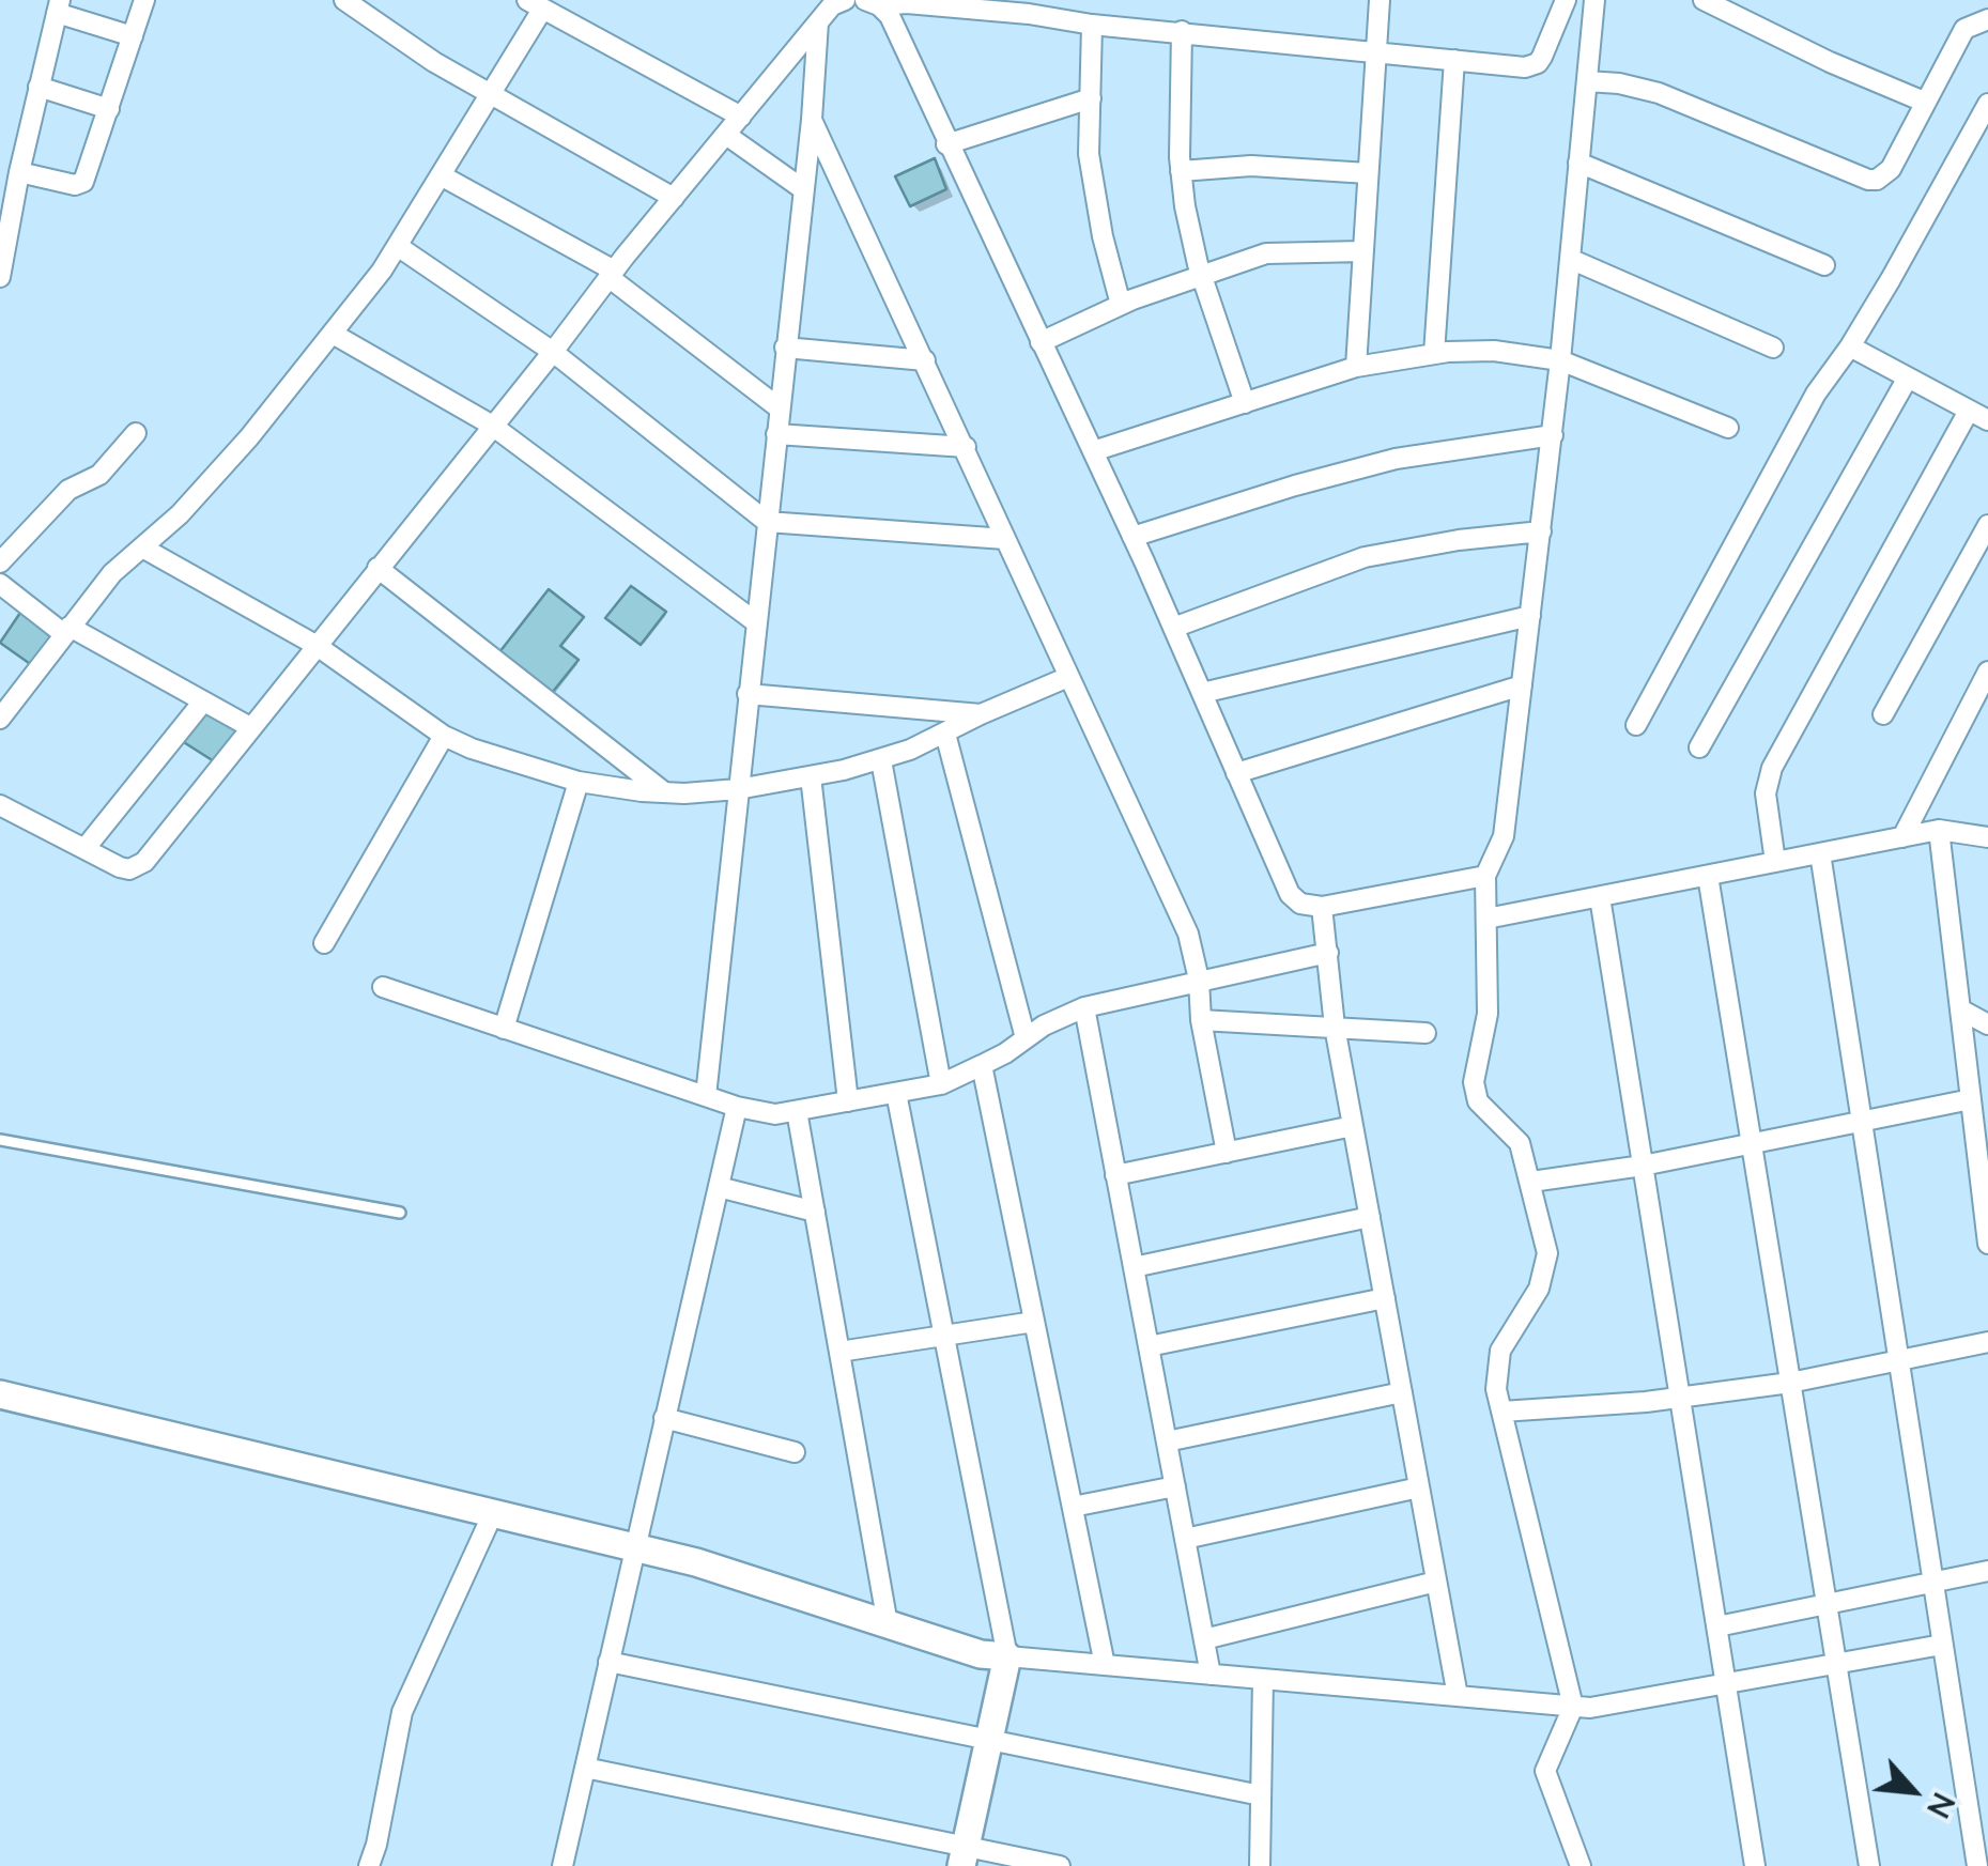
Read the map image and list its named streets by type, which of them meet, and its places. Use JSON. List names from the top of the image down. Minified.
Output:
{"north":"bottom right"}
